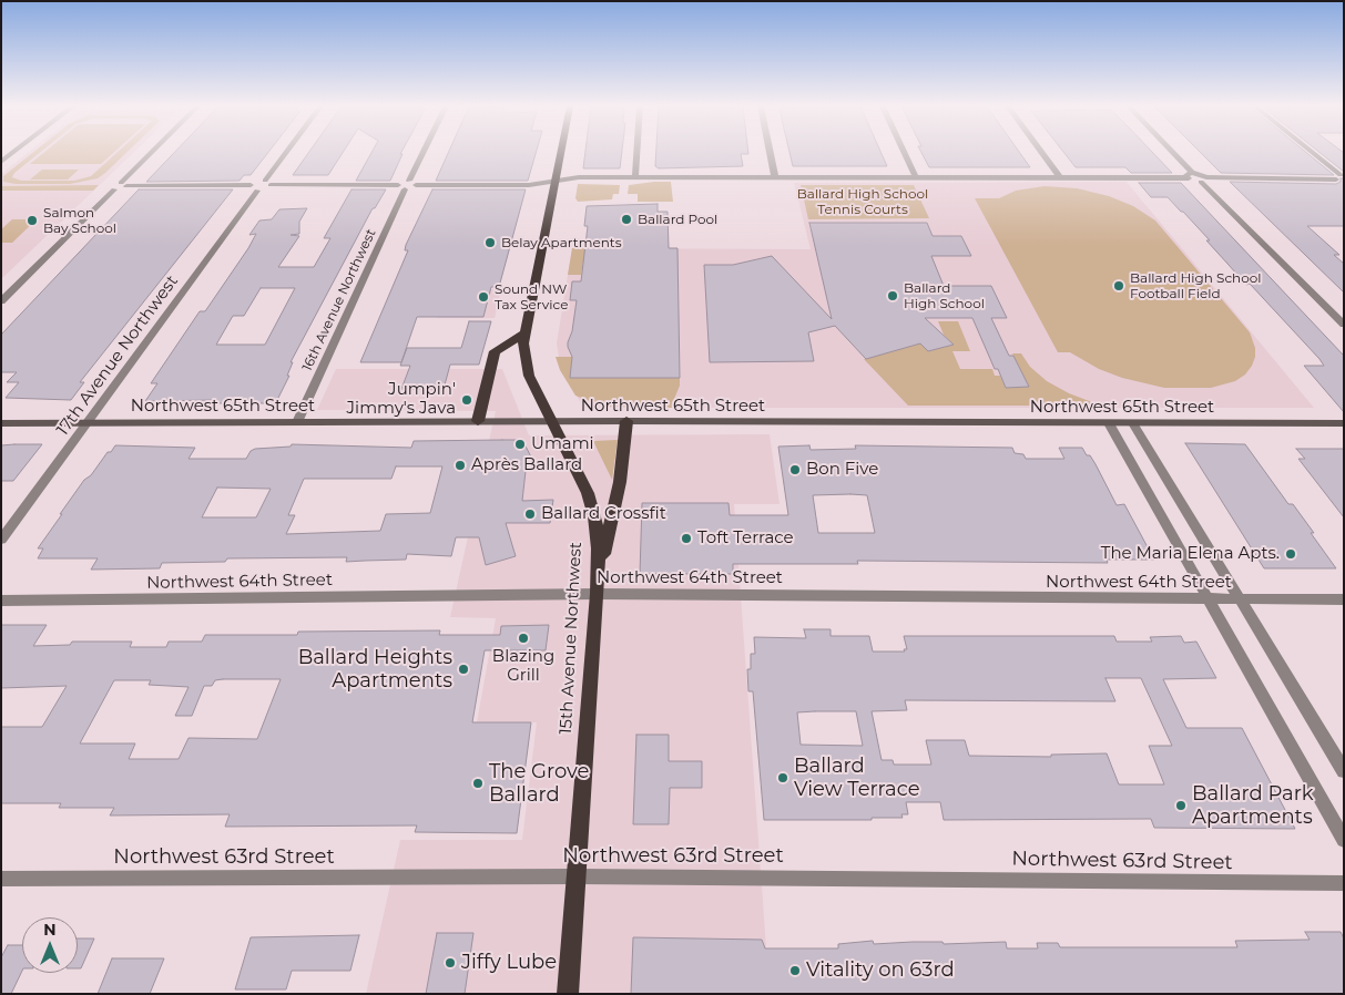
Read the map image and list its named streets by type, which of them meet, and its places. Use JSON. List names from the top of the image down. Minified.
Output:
{"streets":{"main road":["15th Avenue Northwest"],"street":["16th Avenue Northwest","17th Avenue Northwest","Northwest 65th Street","Northwest 64th Street","Northwest 63rd Street"]},"crossings":[["16th Avenue Northwest","Northwest 65th Street"],["17th Avenue Northwest","Northwest 65th Street"],["Northwest 65th Street","15th Avenue Northwest"],["Northwest 64th Street","15th Avenue Northwest"],["15th Avenue Northwest","Northwest 63rd Street"]],"parks":["Ballard High School Tennis Courts"],"places":["Ballard Pool","Salmon Bay School","Belay Apartments","Ballard High School Football Field","Ballard High School","Sound NW Tax Service","Jumpin' Jimmy's Java","Umami","Après Ballard","Bon Five","Ballard Crossfit","Toft Terrace","The Maria Elena Apts.","Blazing Grill","Ballard Heights Apartments","Ballard View Terrace","The Grove Ballard","Ballard Park Apartments","Jiffy Lube","Vitality on 63rd"],"north":"top"}
